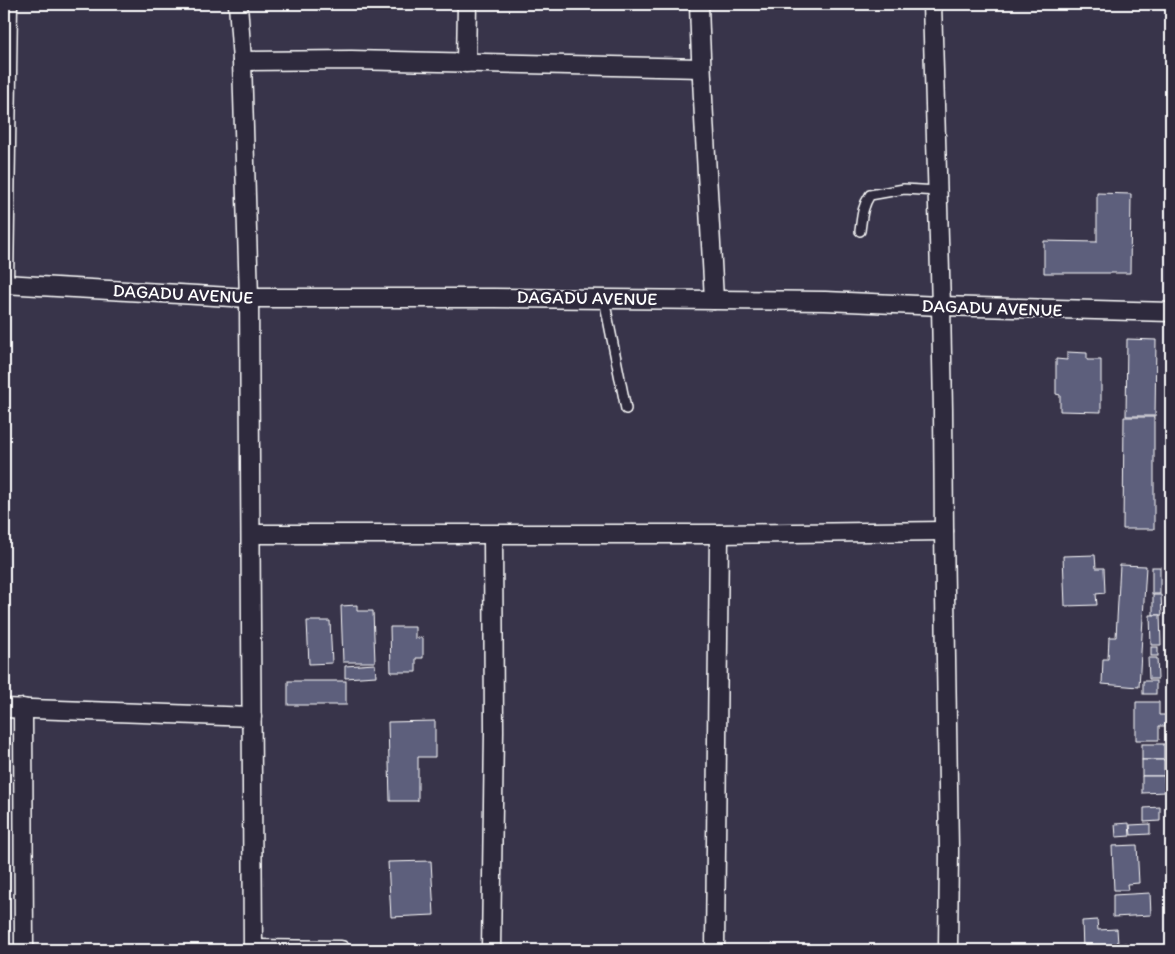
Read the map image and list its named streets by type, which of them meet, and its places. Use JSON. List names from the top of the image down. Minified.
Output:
{"streets":{"street":["DAGADU AVENUE"]}}
